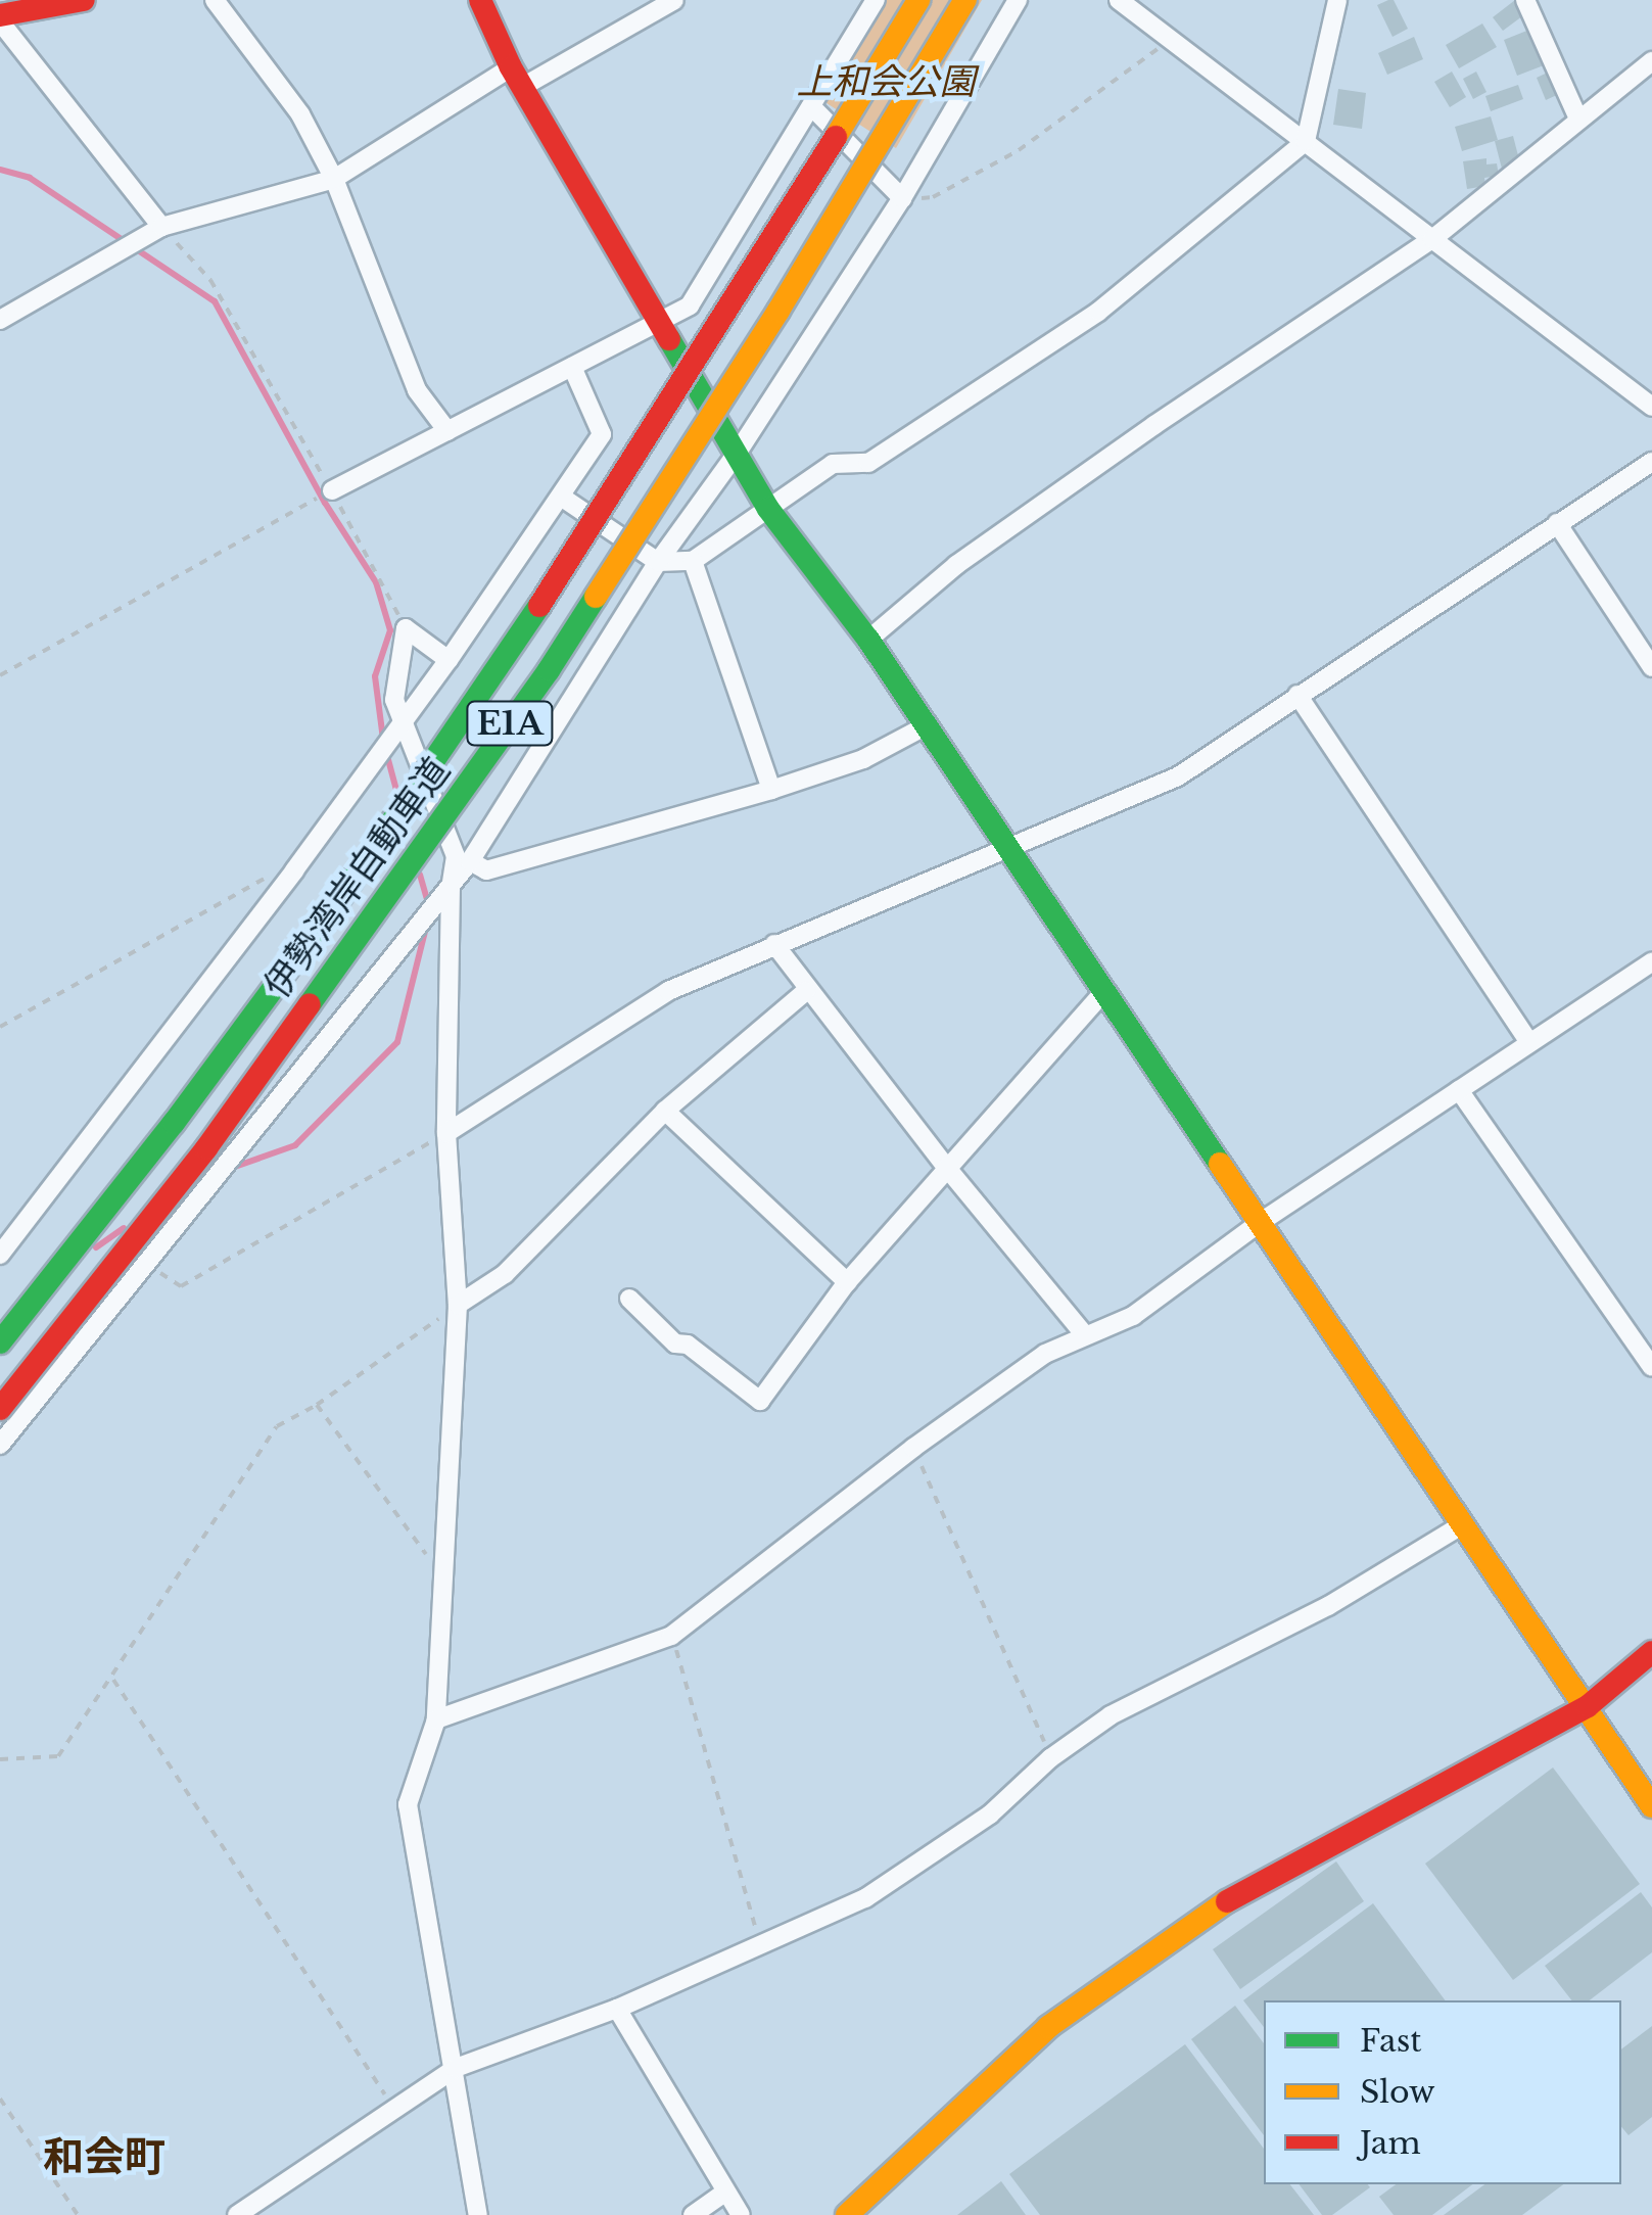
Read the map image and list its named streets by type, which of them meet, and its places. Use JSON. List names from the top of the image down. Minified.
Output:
{"streets":{"main road":["E1A","伊勢湾岸自動車道"]},"districts":["和会町"],"parks":["上和会公園"],"legend":["Fast","Slow","Jam"]}
